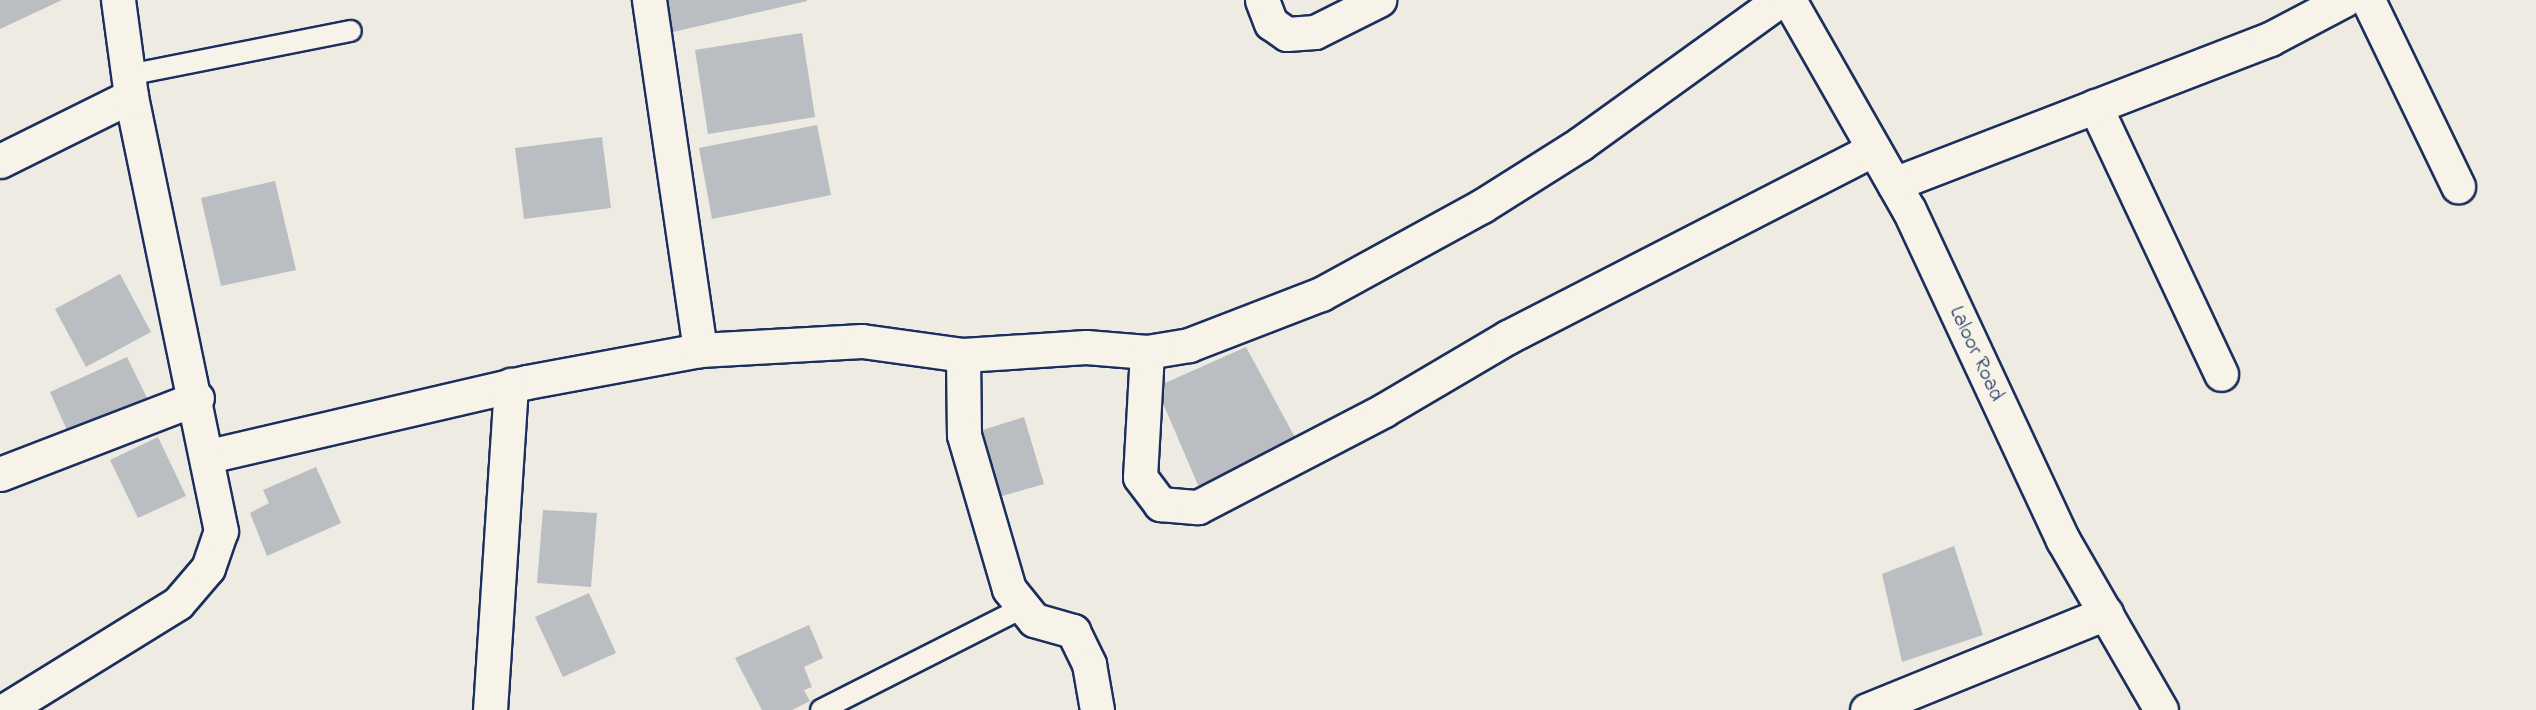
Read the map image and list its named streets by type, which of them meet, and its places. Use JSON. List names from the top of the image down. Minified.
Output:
{"streets":{"street":["Laloor Road"]}}
